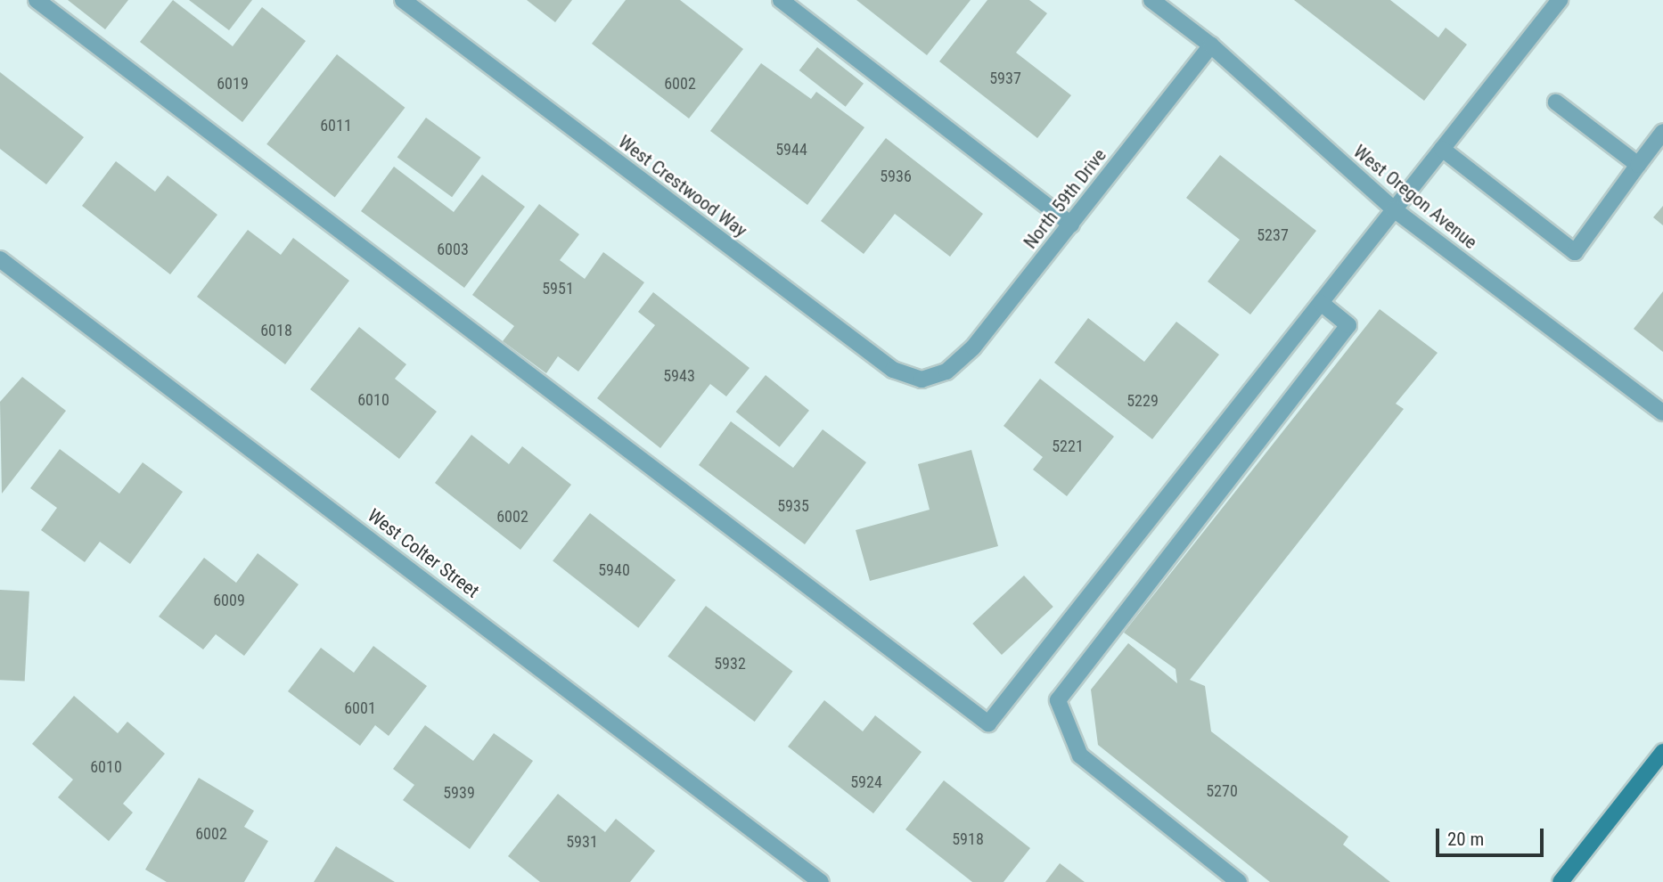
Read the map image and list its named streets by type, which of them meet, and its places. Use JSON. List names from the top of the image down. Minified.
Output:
{"streets":{"street":["West Crestwood Way","West Oregon Avenue","North 59th Drive","West Colter Street"]},"crossings":[["West Crestwood Way","North 59th Drive"],["West Oregon Avenue","North 59th Drive"]],"house_numbers":["5937","6019","6002","6011","5944","5936","5237","6003","5951","6018","5943","6010","5229","5221","5935","6002","5940","6009","5932","6001","6010","5924","5270","5939","6002","5918","5931"],"scale_bar":"20 m"}
